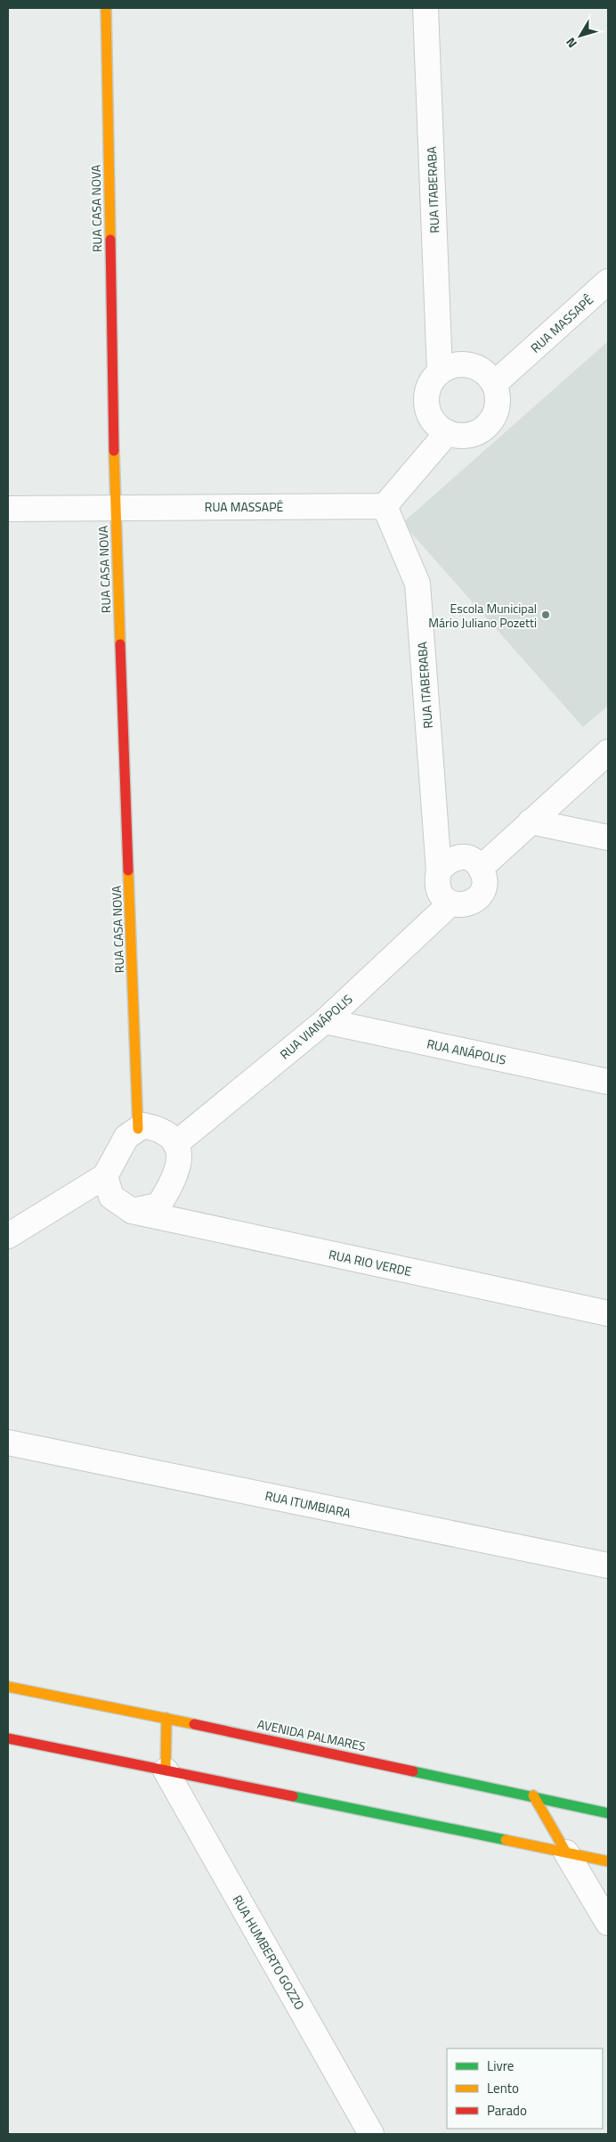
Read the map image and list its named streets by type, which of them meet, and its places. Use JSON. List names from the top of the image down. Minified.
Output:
{"streets":{"main road":["RUA CASA NOVA","AVENIDA PALMARES"],"street":["RUA ITABERABA","RUA MASSAPÊ","RUA VIANÁPOLIS","RUA ANÁPOLIS","RUA RIO VERDE","RUA ITUMBIARA","RUA HUMBERTO GOZZO"]},"crossings":[["RUA ITABERABA","RUA MASSAPÊ"],["RUA ITABERABA","RUA VIANÁPOLIS"],["RUA CASA NOVA","RUA MASSAPÊ"],["RUA CASA NOVA","RUA VIANÁPOLIS"],["RUA CASA NOVA","RUA RIO VERDE"],["RUA VIANÁPOLIS","RUA ANÁPOLIS"],["RUA VIANÁPOLIS","RUA RIO VERDE"]],"places":["Escola Municipal Mário Juliano Pozetti"],"legend":["Livre","Lento","Parado"],"north":"bottom left"}
